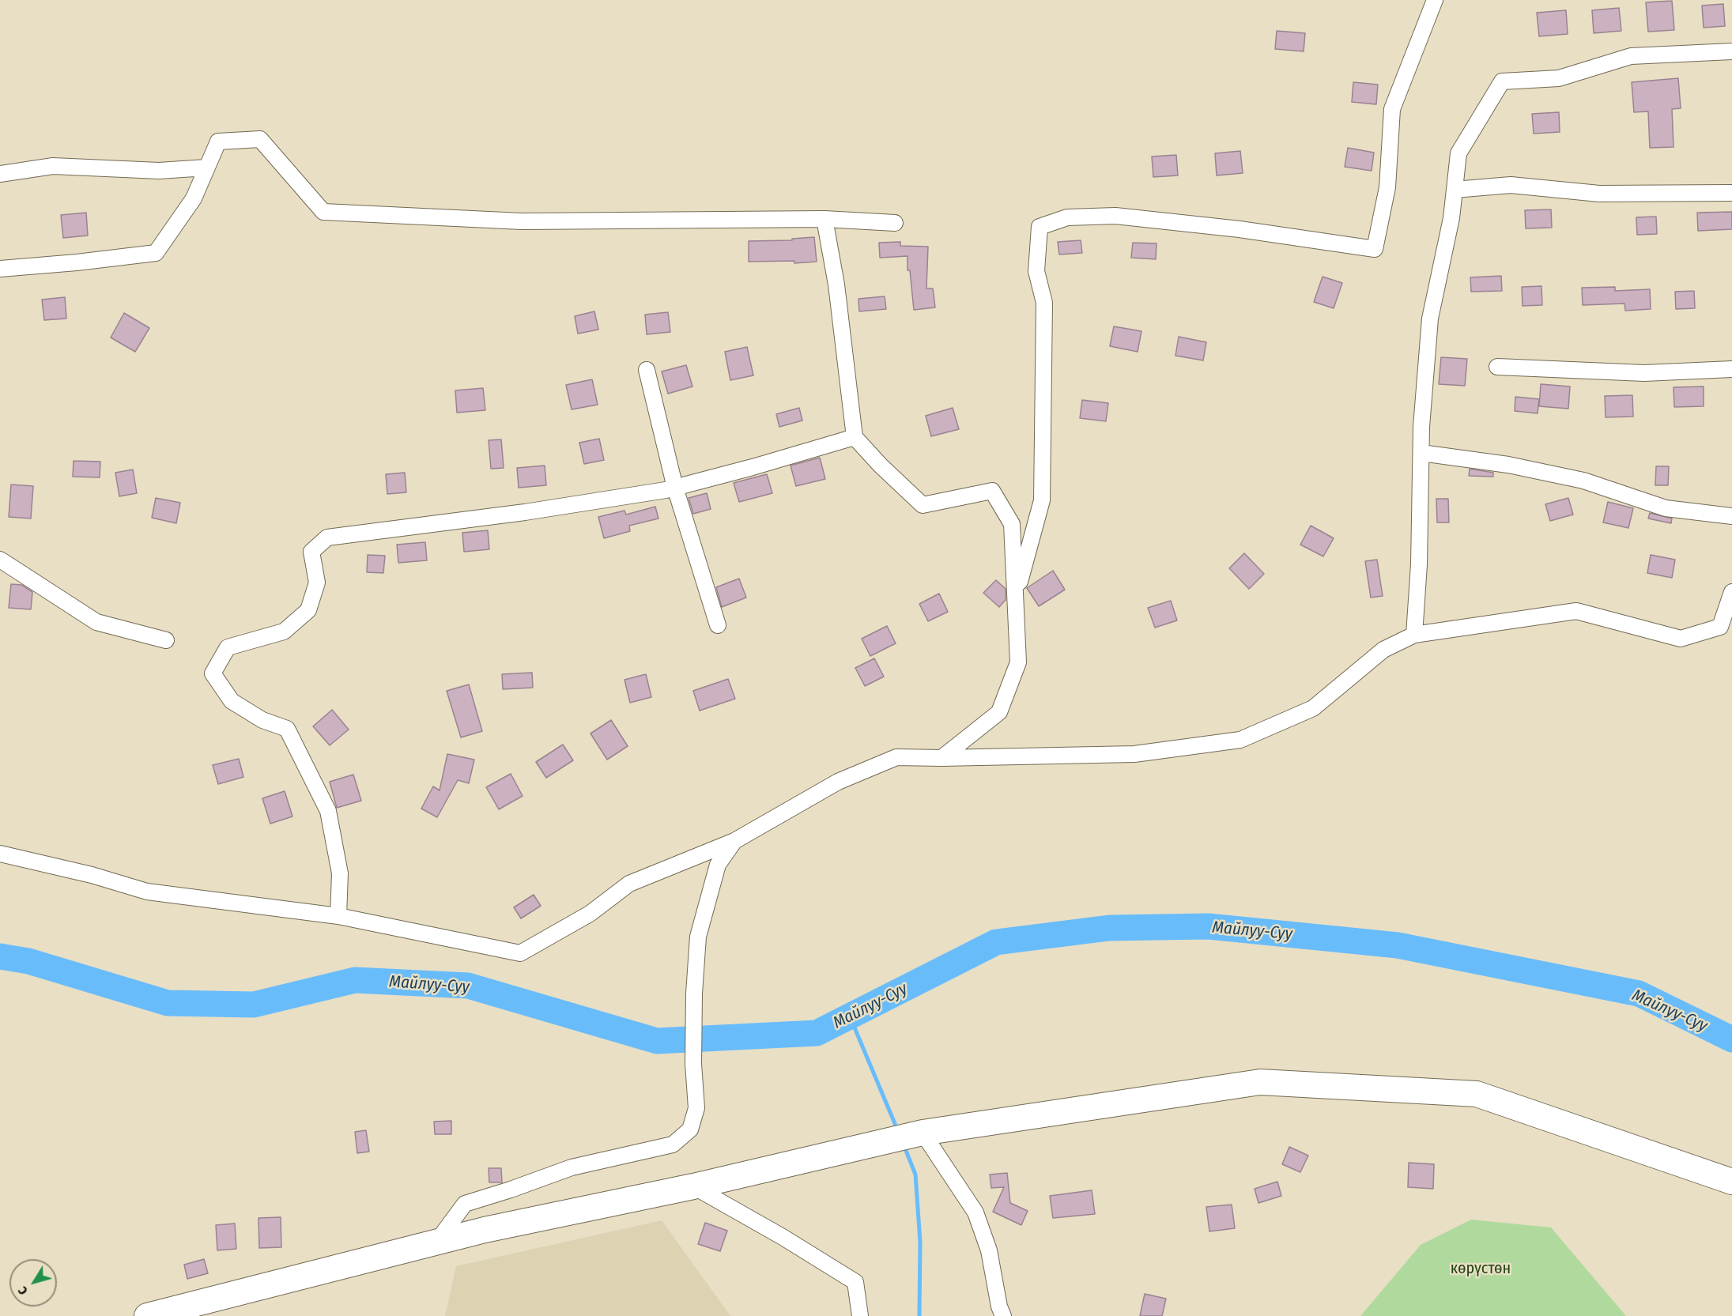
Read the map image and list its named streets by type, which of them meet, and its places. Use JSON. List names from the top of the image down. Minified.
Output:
{"water":["Майлуу-Суу"],"parks":["көрүстөн"],"north":"bottom left"}
